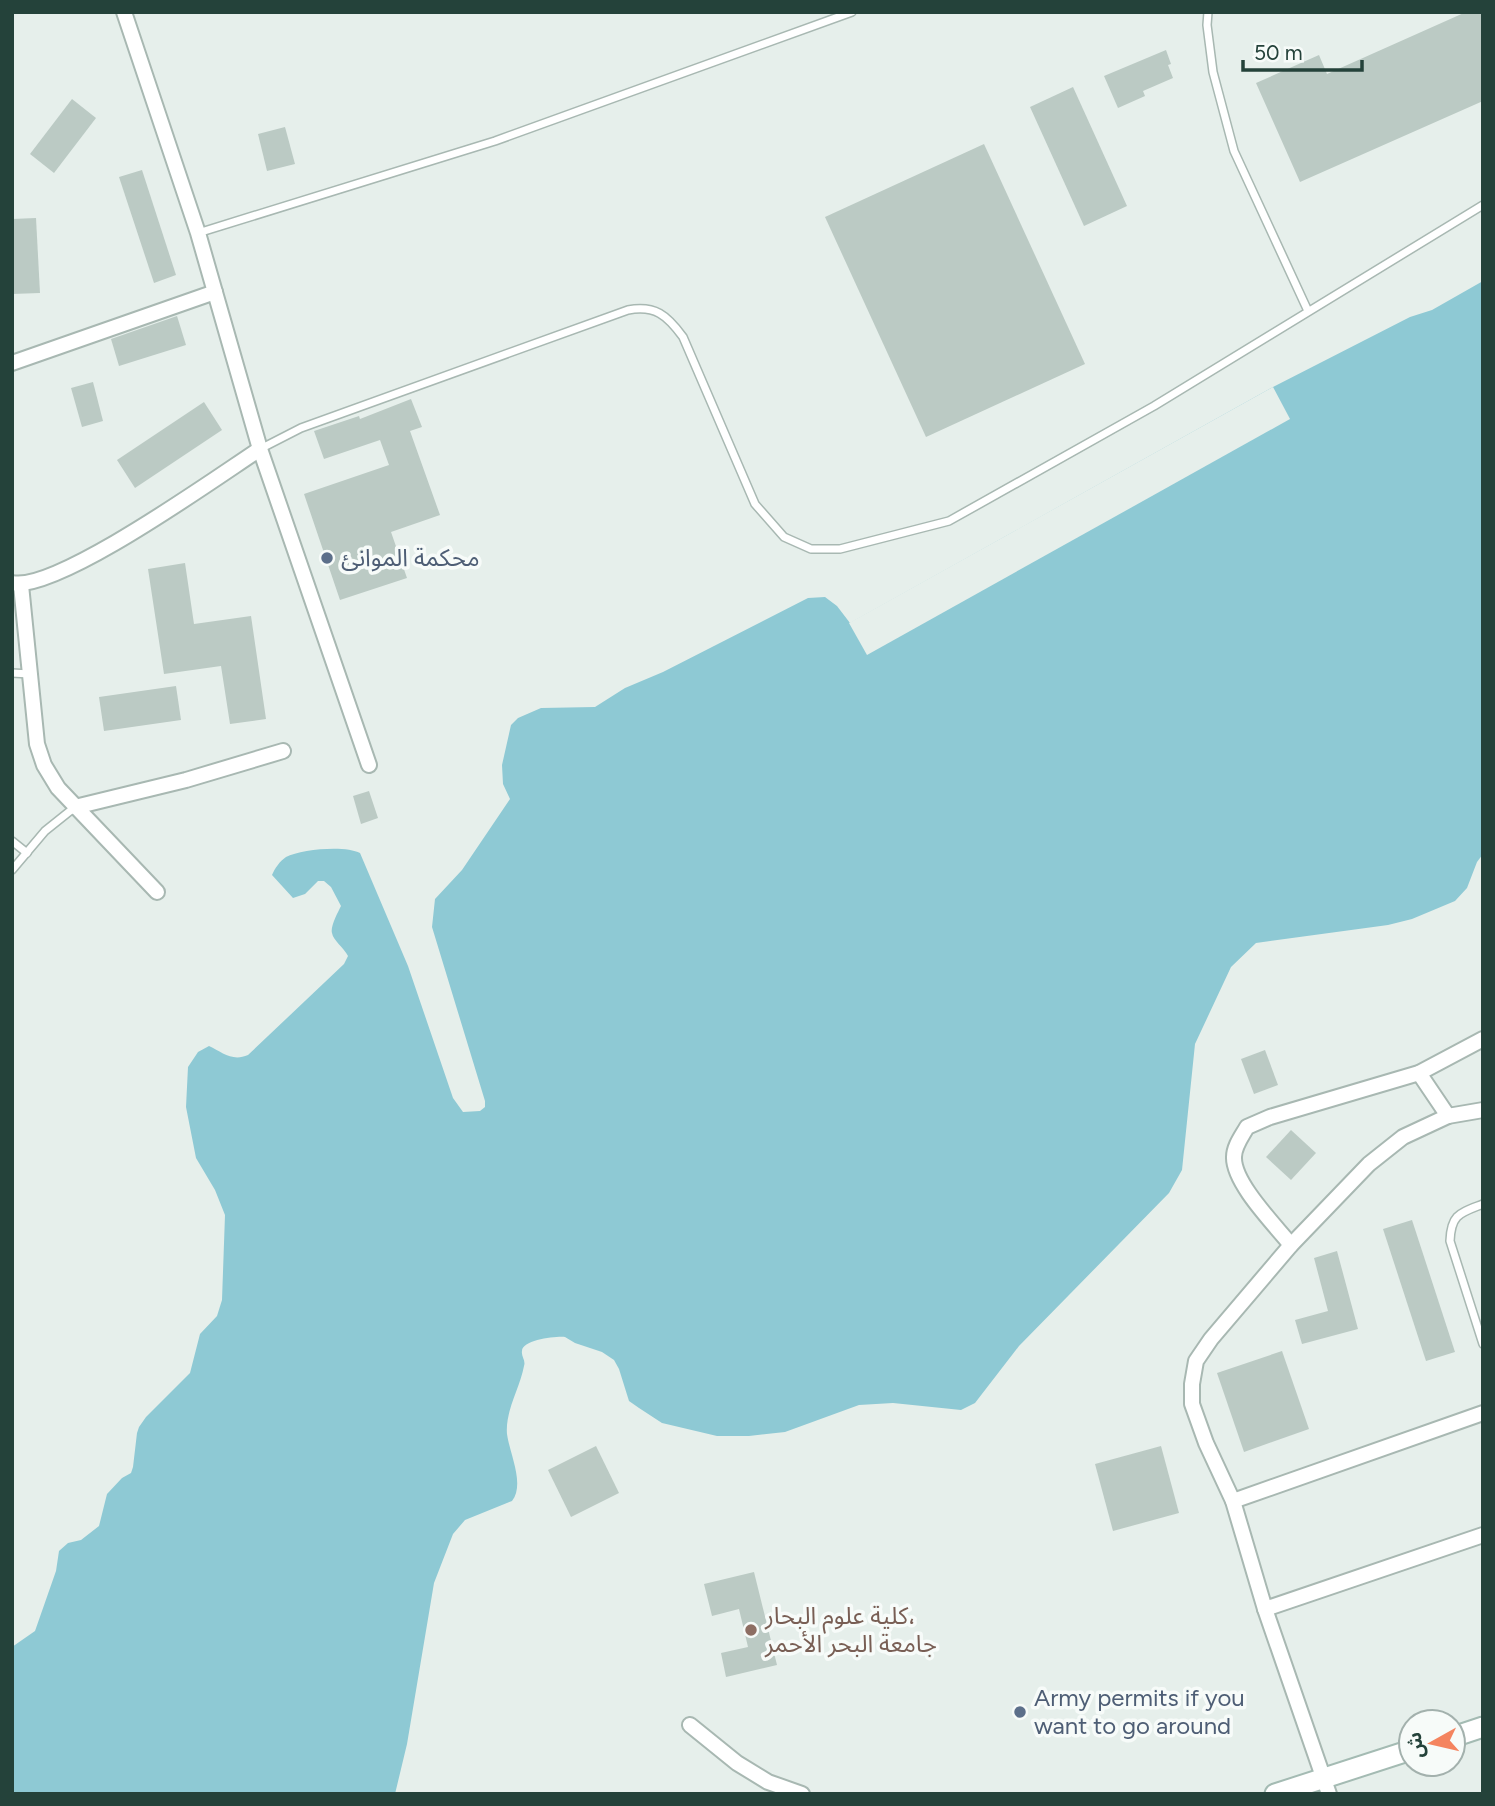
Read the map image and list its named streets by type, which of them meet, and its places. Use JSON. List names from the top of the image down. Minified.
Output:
{"places":["محكمة الموانئ","كلية علوم البحار، جامعة البحر الأحمر","Army permits if you want to go around"],"scale_bar":"50 m","north":"left"}
